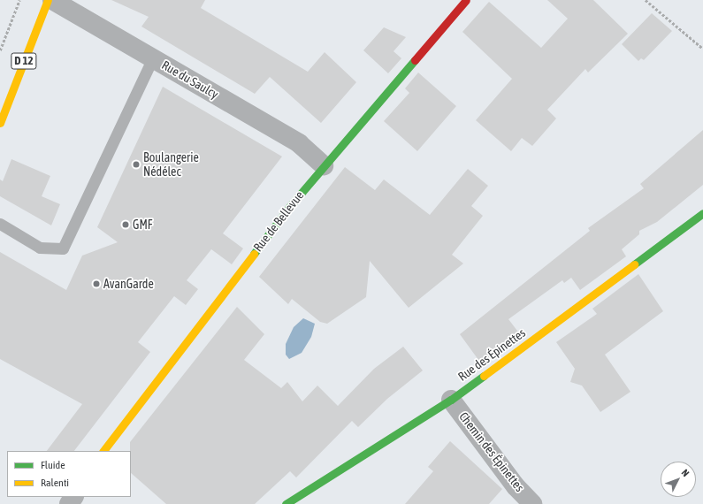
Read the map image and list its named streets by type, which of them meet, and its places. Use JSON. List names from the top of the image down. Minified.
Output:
{"streets":{"street":["D 12","Rue du Saulcy","Rue de Bellevue","Rue des Épinettes","Chemin des Épinettes"]},"crossings":[["Rue du Saulcy","Rue de Bellevue"],["Rue des Épinettes","Chemin des Épinettes"]],"places":["Boulangerie Nédélec","GMF","AvanGarde"],"legend":["Fluide","Ralenti"],"north":"top right"}
